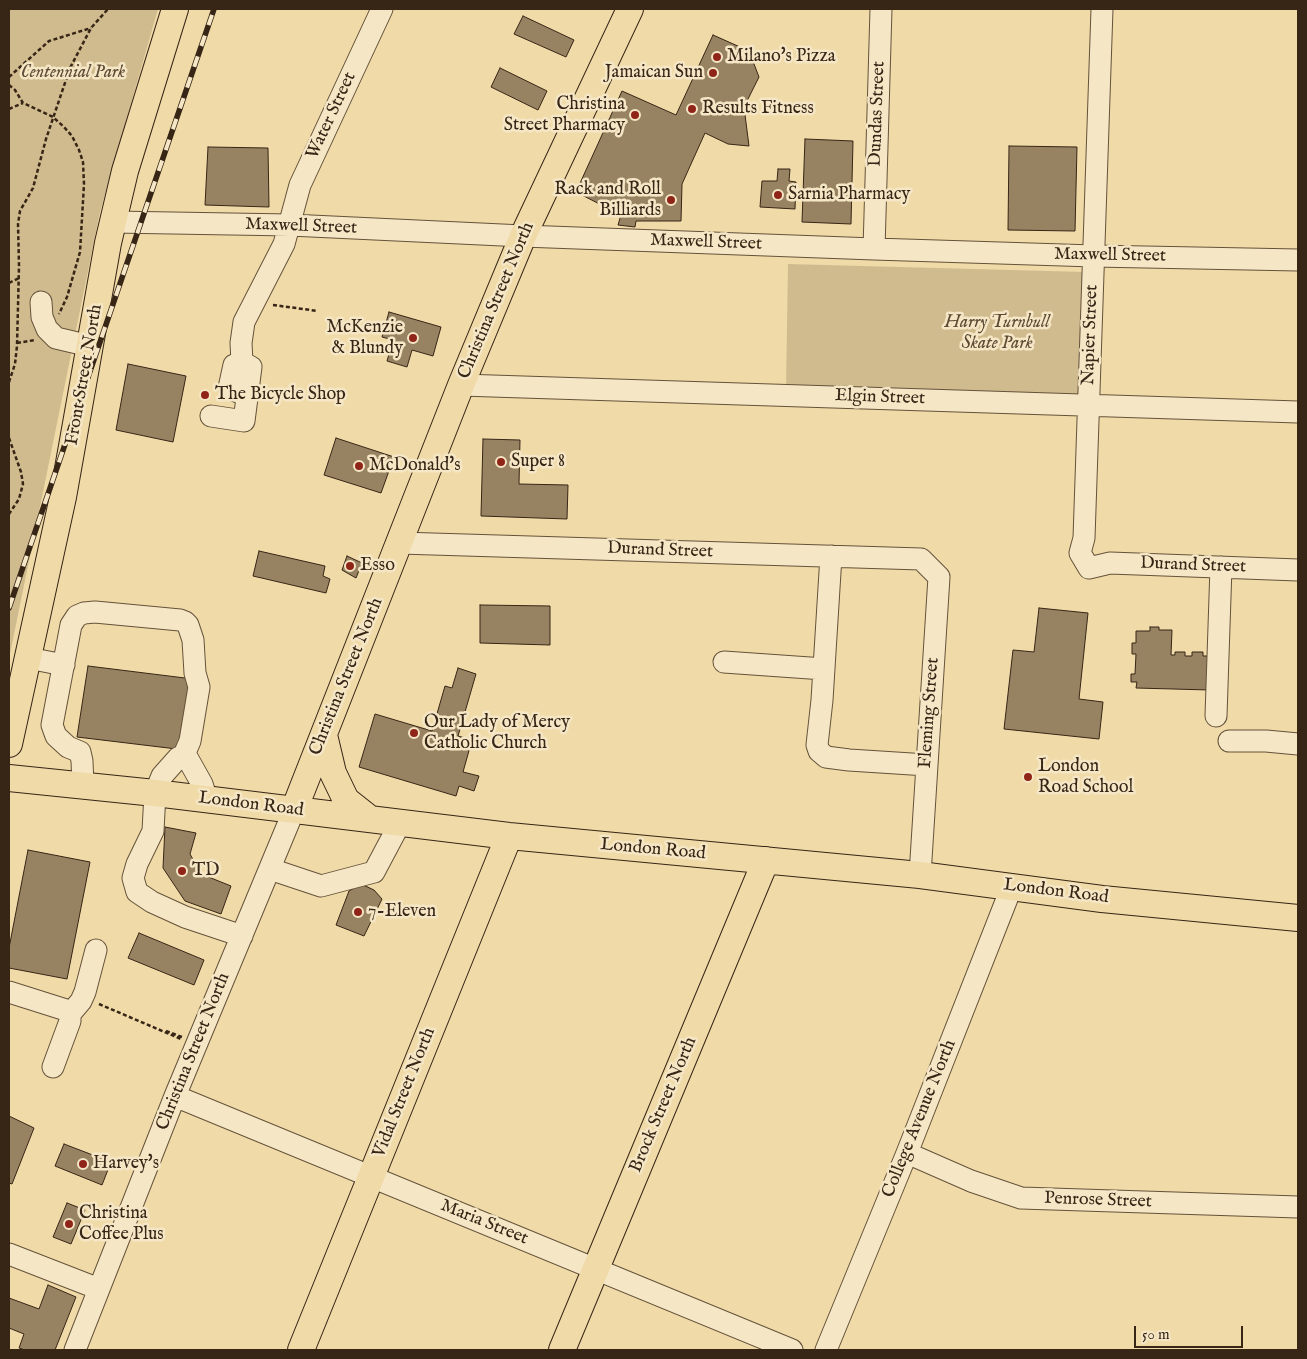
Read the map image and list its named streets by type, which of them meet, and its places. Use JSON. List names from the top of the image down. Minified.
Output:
{"streets":{"main road":["Christina Street North","Front Street North","London Road","Vidal Street North","Brock Street North"],"street":["Dundas Street","Water Street","Maxwell Street","Napier Street","Elgin Street","Durand Street","Fleming Street","College Avenue North","Penrose Street","Maria Street"]},"crossings":[["Dundas Street","Maxwell Street"],["Water Street","Maxwell Street"],["Maxwell Street","Christina Street North"],["Maxwell Street","Napier Street"],["Maxwell Street","Front Street North"],["Christina Street North","Elgin Street"],["Christina Street North","Durand Street"],["Christina Street North","London Road"],["Christina Street North","Maria Street"],["Napier Street","Elgin Street"],["Napier Street","Durand Street"],["Durand Street","Fleming Street"],["Fleming Street","London Road"],["London Road","Vidal Street North"],["London Road","Brock Street North"],["London Road","College Avenue North"],["Vidal Street North","Maria Street"],["Brock Street North","Maria Street"],["College Avenue North","Penrose Street"]],"parks":["Centennial Park","Harry Turnbull Skate Park"],"places":["Milano's Pizza","Jamaican Sun","Results Fitness","Christina Street Pharmacy","Sarnia Pharmacy","Rack and Roll Billiards","McKenzie & Blundy","The Bicycle Shop","Super 8","McDonald's","Esso","Our Lady of Mercy Catholic Church","London Road School","TD","7-Eleven","Harvey's","Christina Coffee Plus"],"scale_bar":"50 m"}
